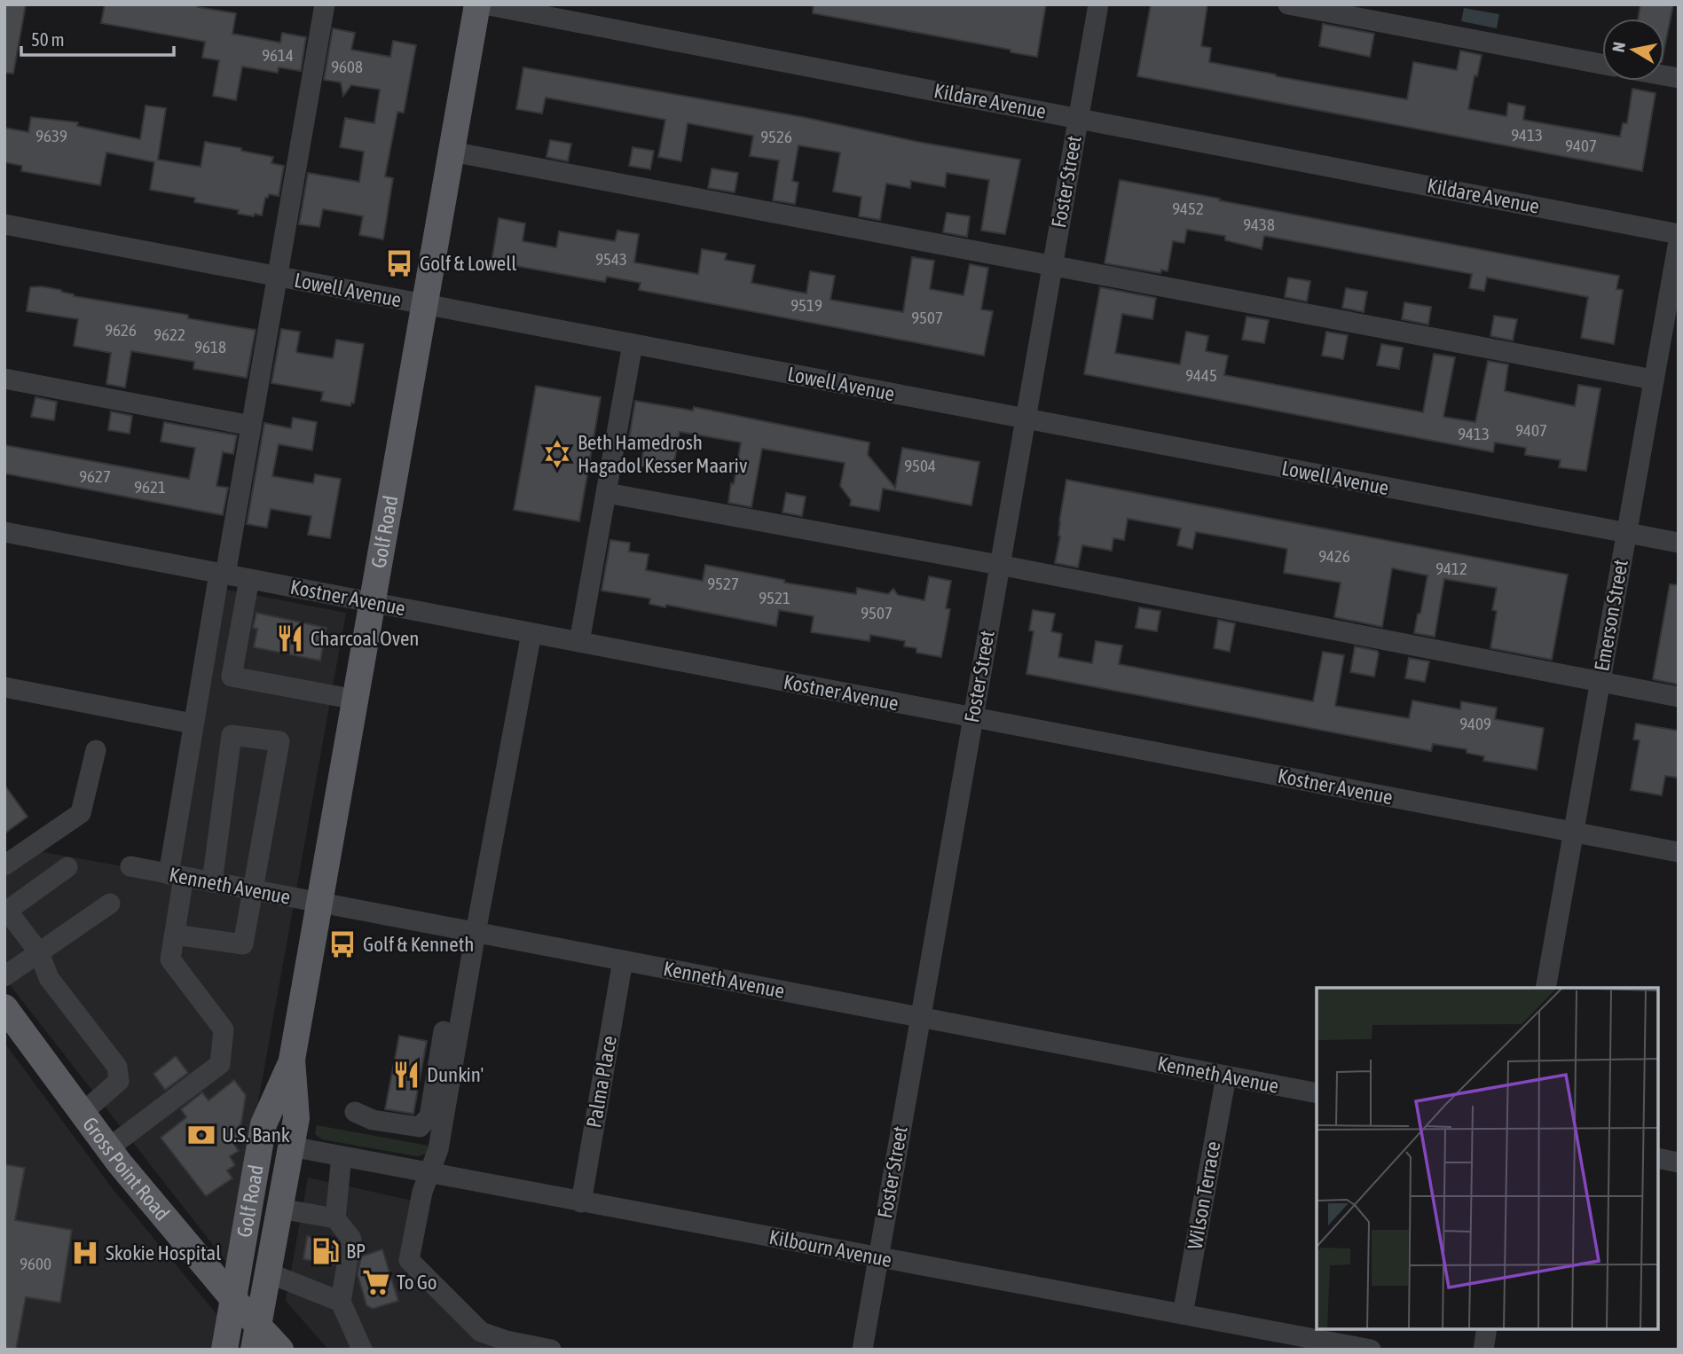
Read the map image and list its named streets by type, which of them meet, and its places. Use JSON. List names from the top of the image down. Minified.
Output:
{"streets":{"main road":["Golf Road","Gross Point Road"],"street":["Kildare Avenue","Foster Street","Lowell Avenue","Kostner Avenue","Emerson Street","Kenneth Avenue","Palma Place","Wilson Terrace","Kilbourn Avenue"]},"crossings":[["Kildare Avenue","Foster Street"],["Foster Street","Lowell Avenue"],["Foster Street","Kostner Avenue"],["Foster Street","Kenneth Avenue"],["Foster Street","Kilbourn Avenue"],["Lowell Avenue","Golf Road"],["Lowell Avenue","Emerson Street"],["Golf Road","Kostner Avenue"],["Golf Road","Kenneth Avenue"],["Golf Road","Gross Point Road"],["Golf Road","Kilbourn Avenue"],["Kostner Avenue","Emerson Street"],["Kenneth Avenue","Palma Place"],["Kenneth Avenue","Wilson Terrace"],["Palma Place","Kilbourn Avenue"],["Wilson Terrace","Kilbourn Avenue"]],"places":{"bus stop":["Golf & Lowell","Golf & Kenneth"],"synagogue":["Beth Hamedrosh Hagadol Kesser Maariv"],"restaurant":["Charcoal Oven","Dunkin'"],"bank":["U.S. Bank"],"fuel station":["BP"],"hospital":["Skokie Hospital"],"supermarket":["To Go"]},"house_numbers":["9614","9608","9413","9639","9526","9407","9452","9438","9543","9519","9507","9626","9622","9618","9445","9407","9413","9504","9627","9621","9426","9412","9527","9521","9507","9409","9600"],"scale_bar":"50 m","north":"left"}
